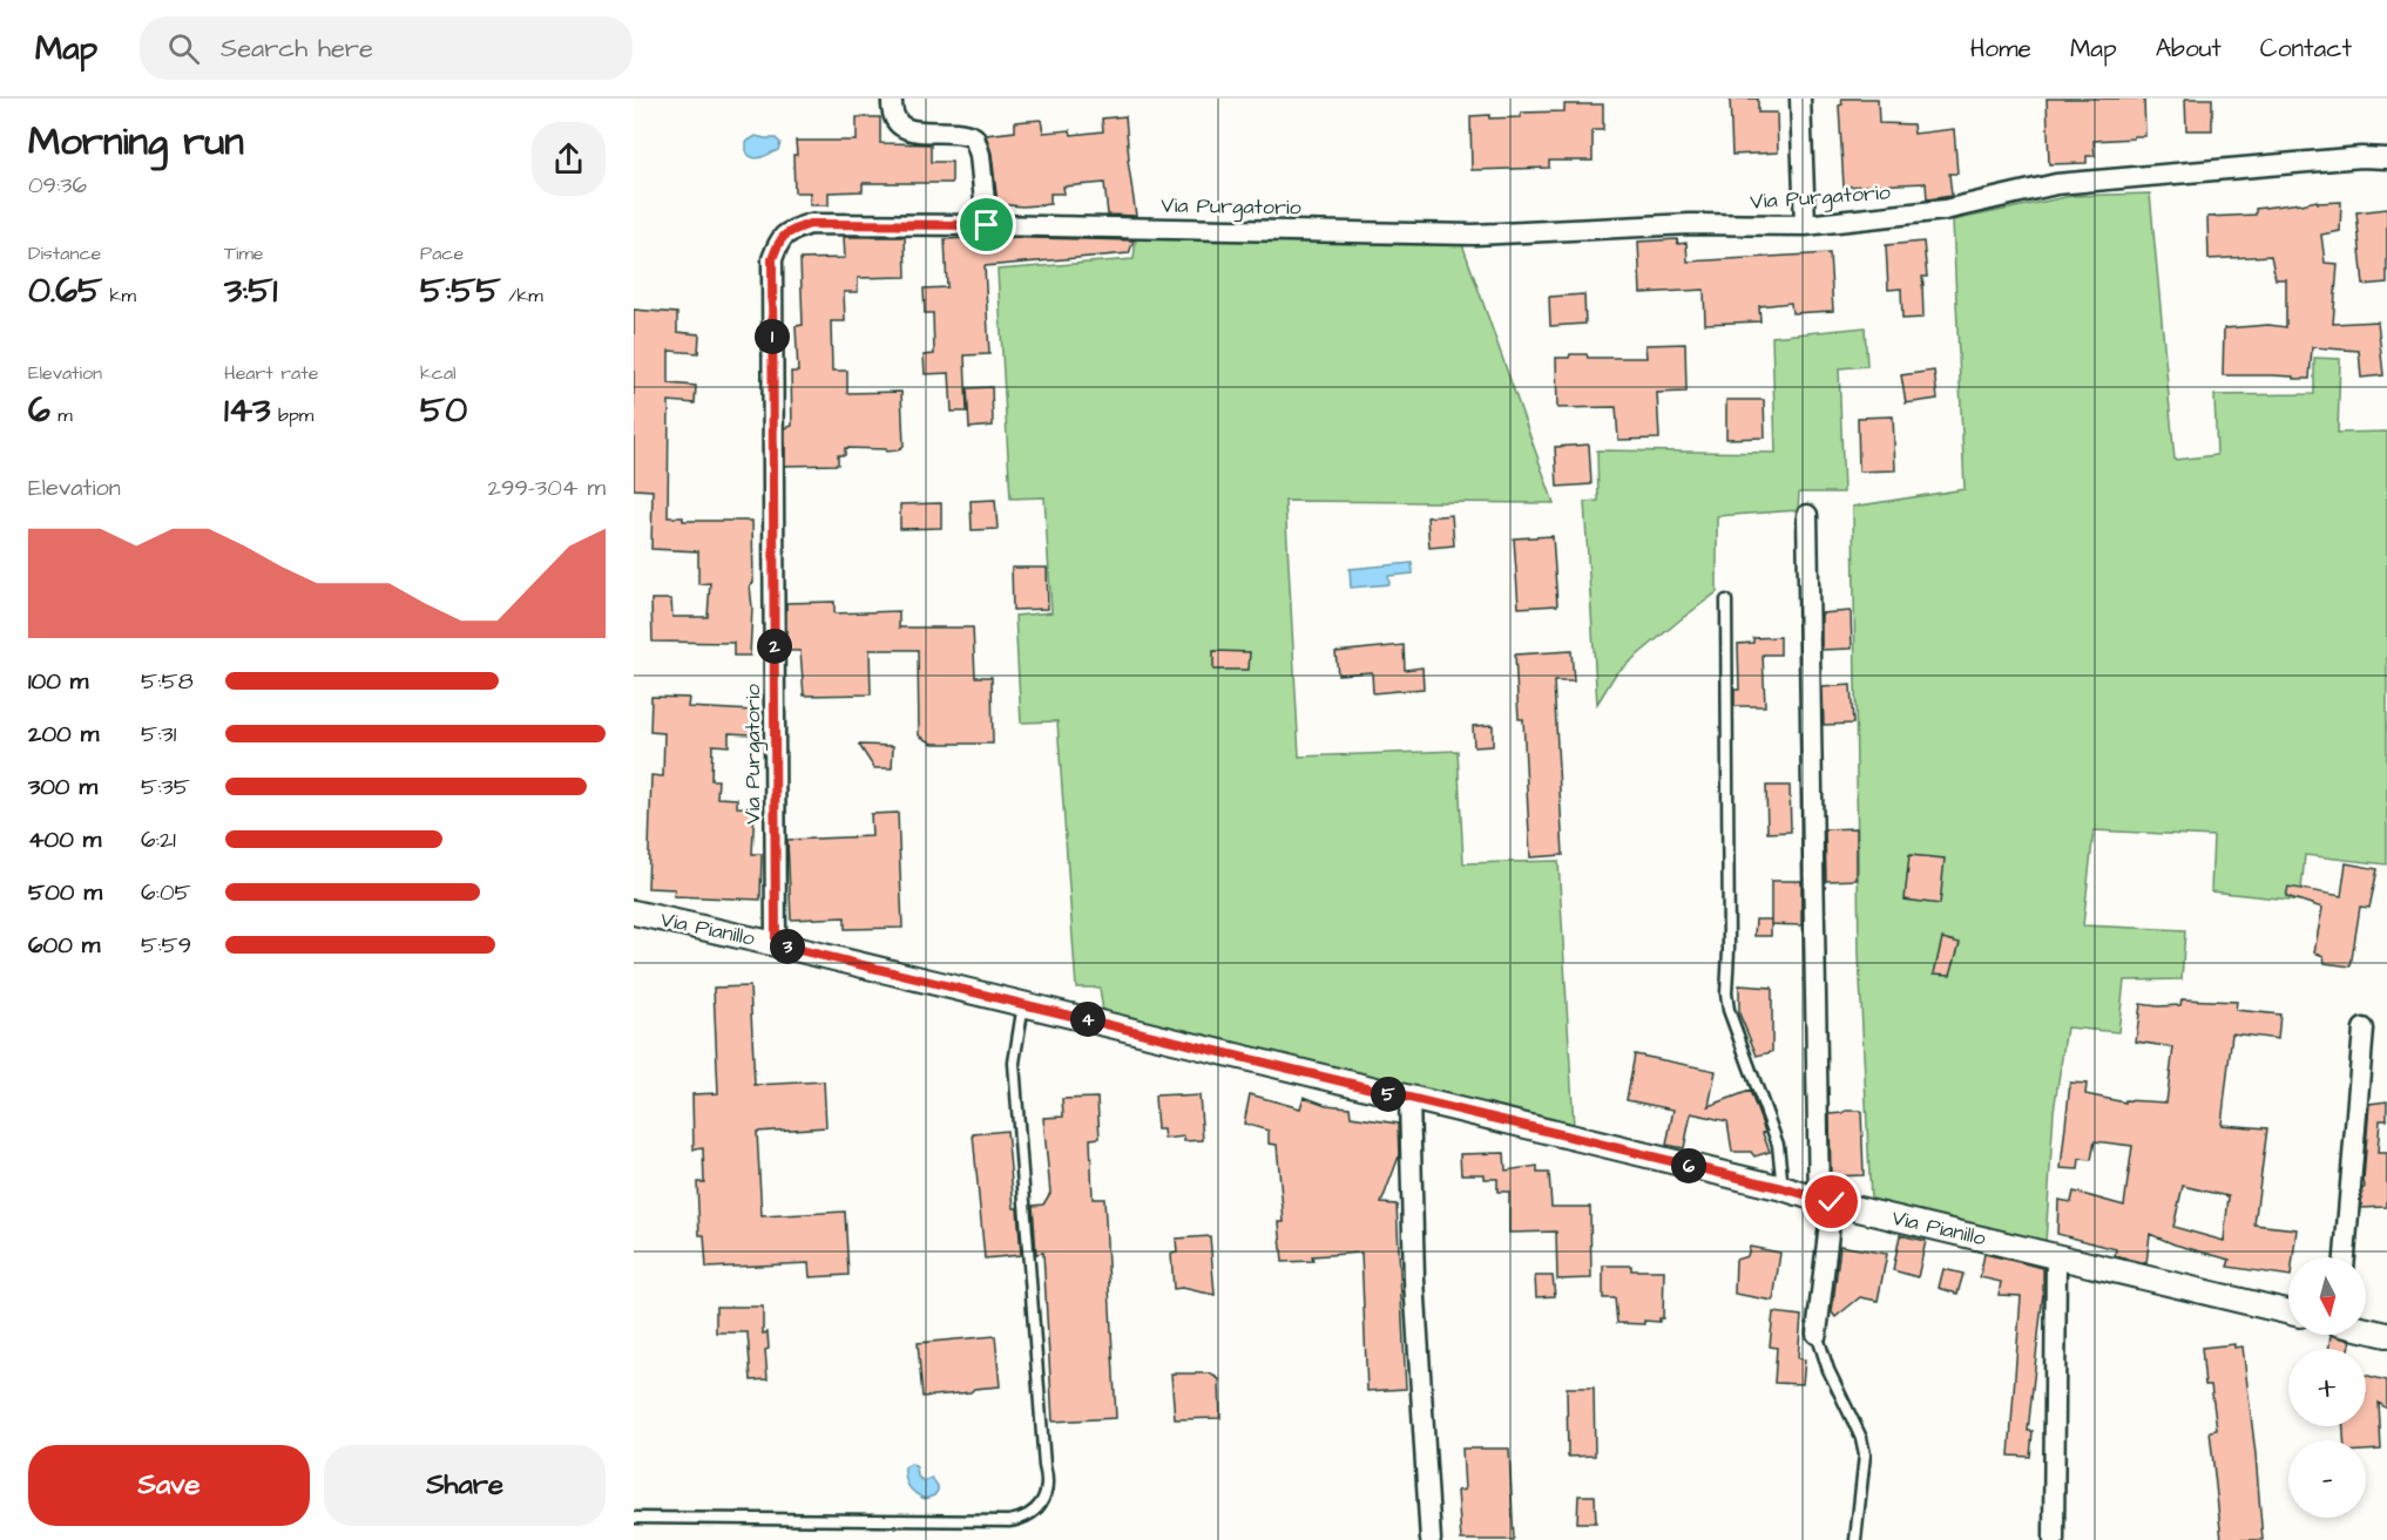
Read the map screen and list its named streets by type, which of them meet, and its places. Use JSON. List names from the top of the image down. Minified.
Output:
{"streets":{"street":["Via Purgatorio","Via Pianillo"]},"crossings":[["Via Purgatorio","Via Pianillo"]],"north":"bottom","page":{"header":"Map","search":"Search here","nav":["Home","Map","About","Contact"],"heading":["Morning run","09:36"],"stats":[["Distance","0.65 km"],["Time","3:51"],["Pace","5:55 /km"],["Elevation","6 m"],["Heart rate","143 bpm"],["kcal","50"]],"pins":["1","2","3","4","5","6"],"chart":["Elevation","299–304 m"],"list":[{"name":"100 m","note":"5:58"},{"name":"200 m","note":"5:31"},{"name":"300 m","note":"5:35"},{"name":"400 m","note":"6:21"},{"name":"500 m","note":"6:05"},{"name":"600 m","note":"5:59"}],"map_buttons":["+","−"],"buttons":["Save","Share"]}}
